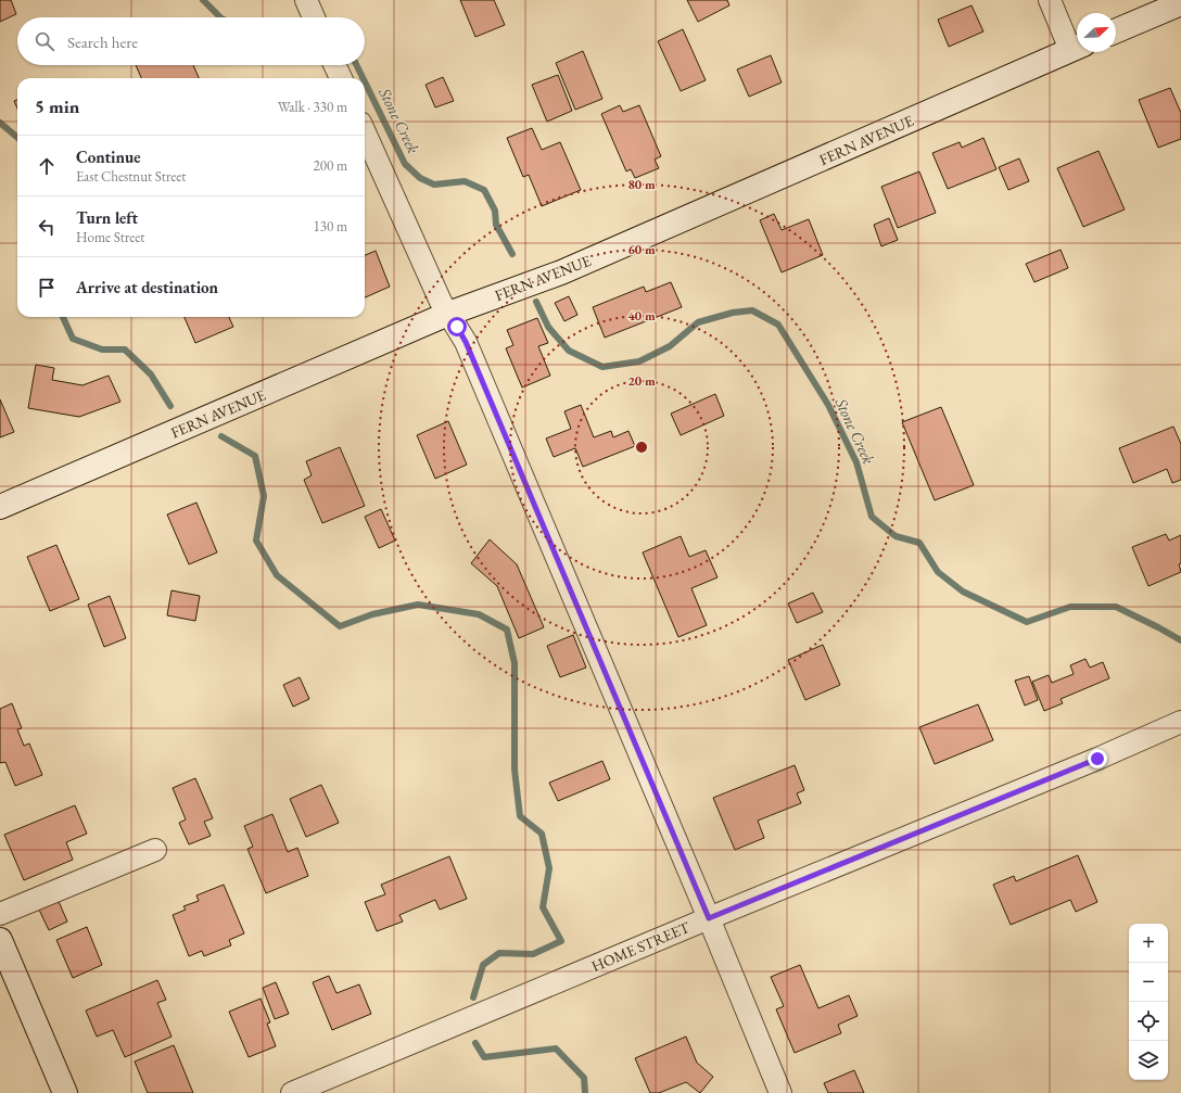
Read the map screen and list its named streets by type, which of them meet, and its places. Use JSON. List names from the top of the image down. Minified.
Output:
{"streets":{"main road":["FERN AVENUE"],"street":["HOME STREET"]},"water":["Stone Creek"],"north":"top right","page":{"search":"Search here","heading":["5 min","Walk · 330 m"],"list":[["Continue","East Chestnut Street","200 m"],["Turn left","Home Street","130 m"],"Arrive at destination"],"map_buttons":["+","−"]},"rings":["80 m","60 m","40 m","20 m"]}
